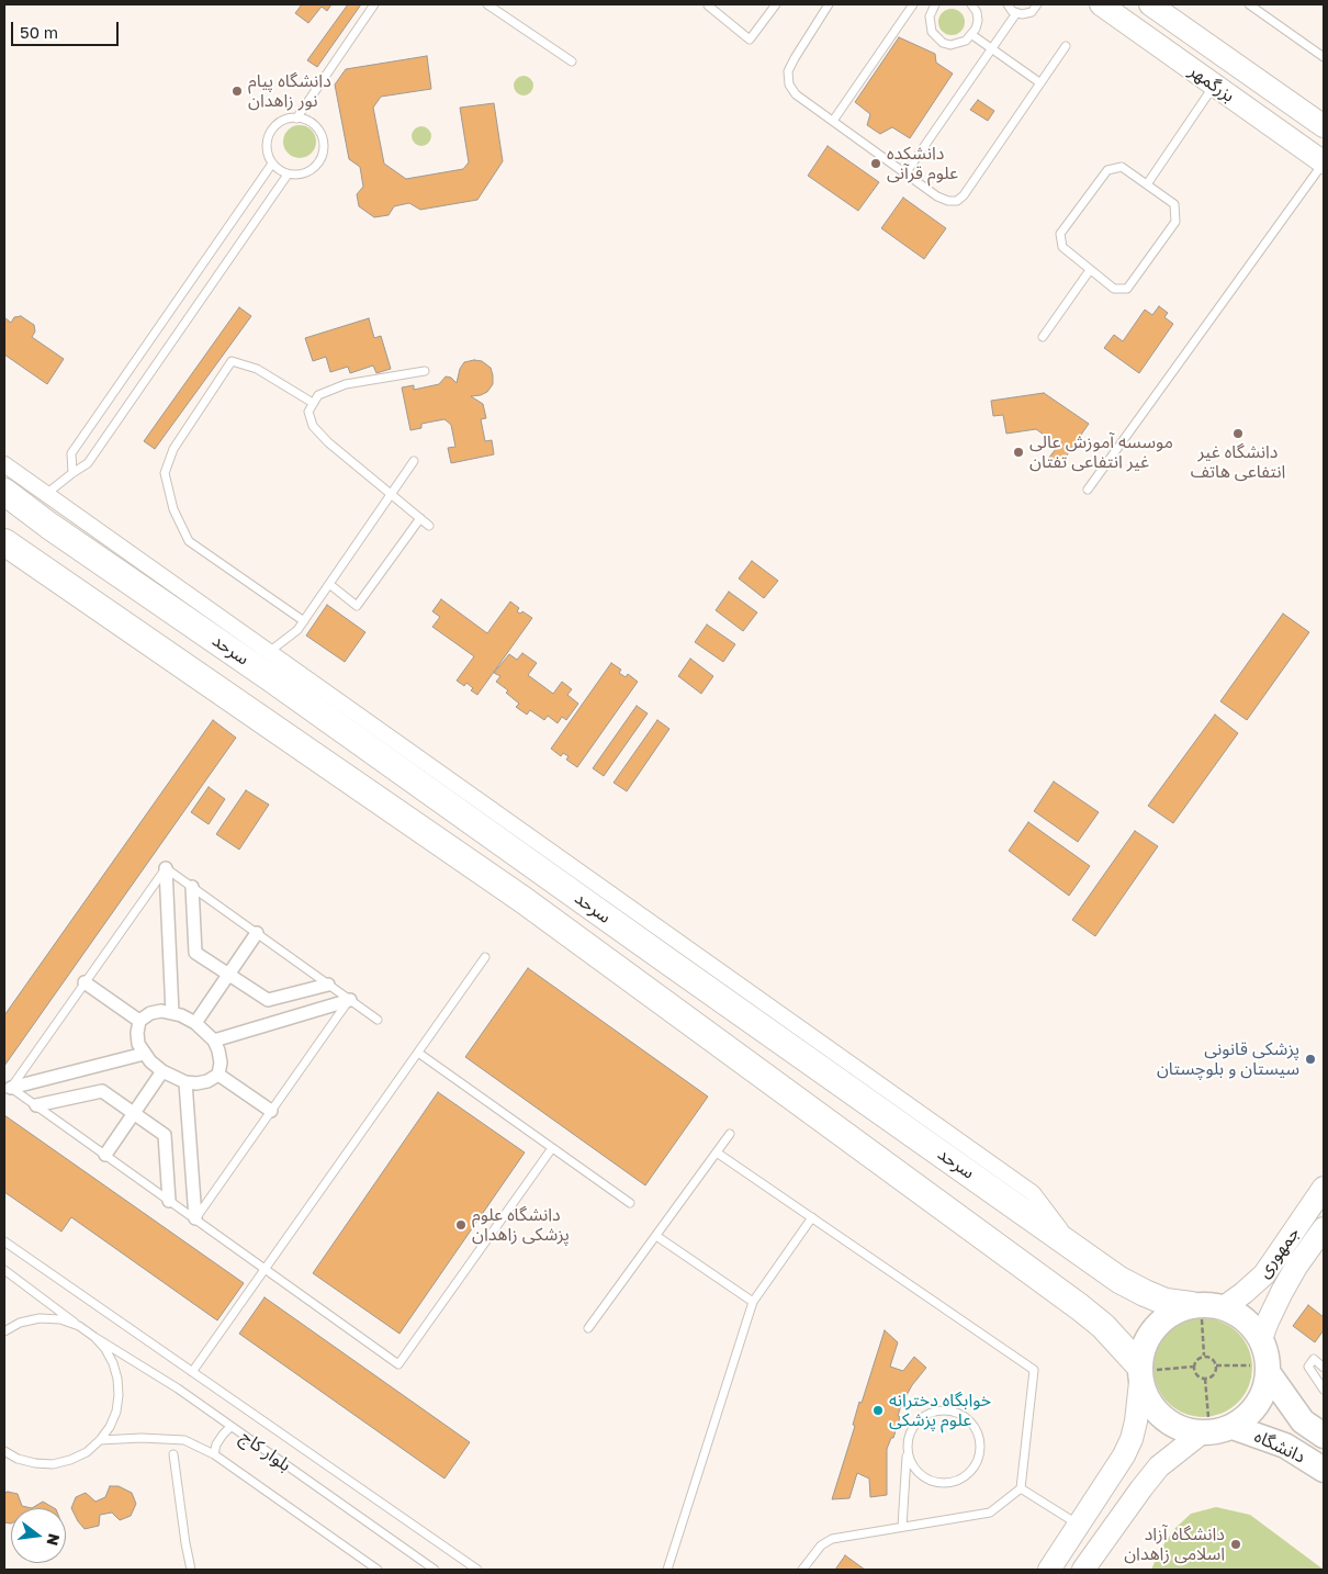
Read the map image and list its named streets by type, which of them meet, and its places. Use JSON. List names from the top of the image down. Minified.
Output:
{"streets":{"highway":["سرحد"],"main road":["بزرگمهر","جمهوری","دانشگاه"],"lane":["بلوار کاج"]},"crossings":[["سرحد","جمهوری"],["سرحد","دانشگاه"]],"places":["دانشگاه پیام نور زاهدان","دانشکده علوم قرآنی","دانشگاه غیر انتفاعی هاتف","موسسه آموزش عالی غیر انتفاعی تفتان","پزشکی قانونی سیستان و بلوچستان","دانشگاه علوم پزشکی زاهدان","خوابگاه دخترانه علوم پزشکی","دانشگاه آزاد اسلامی زاهدان"],"scale_bar":"50 m","north":"right"}
